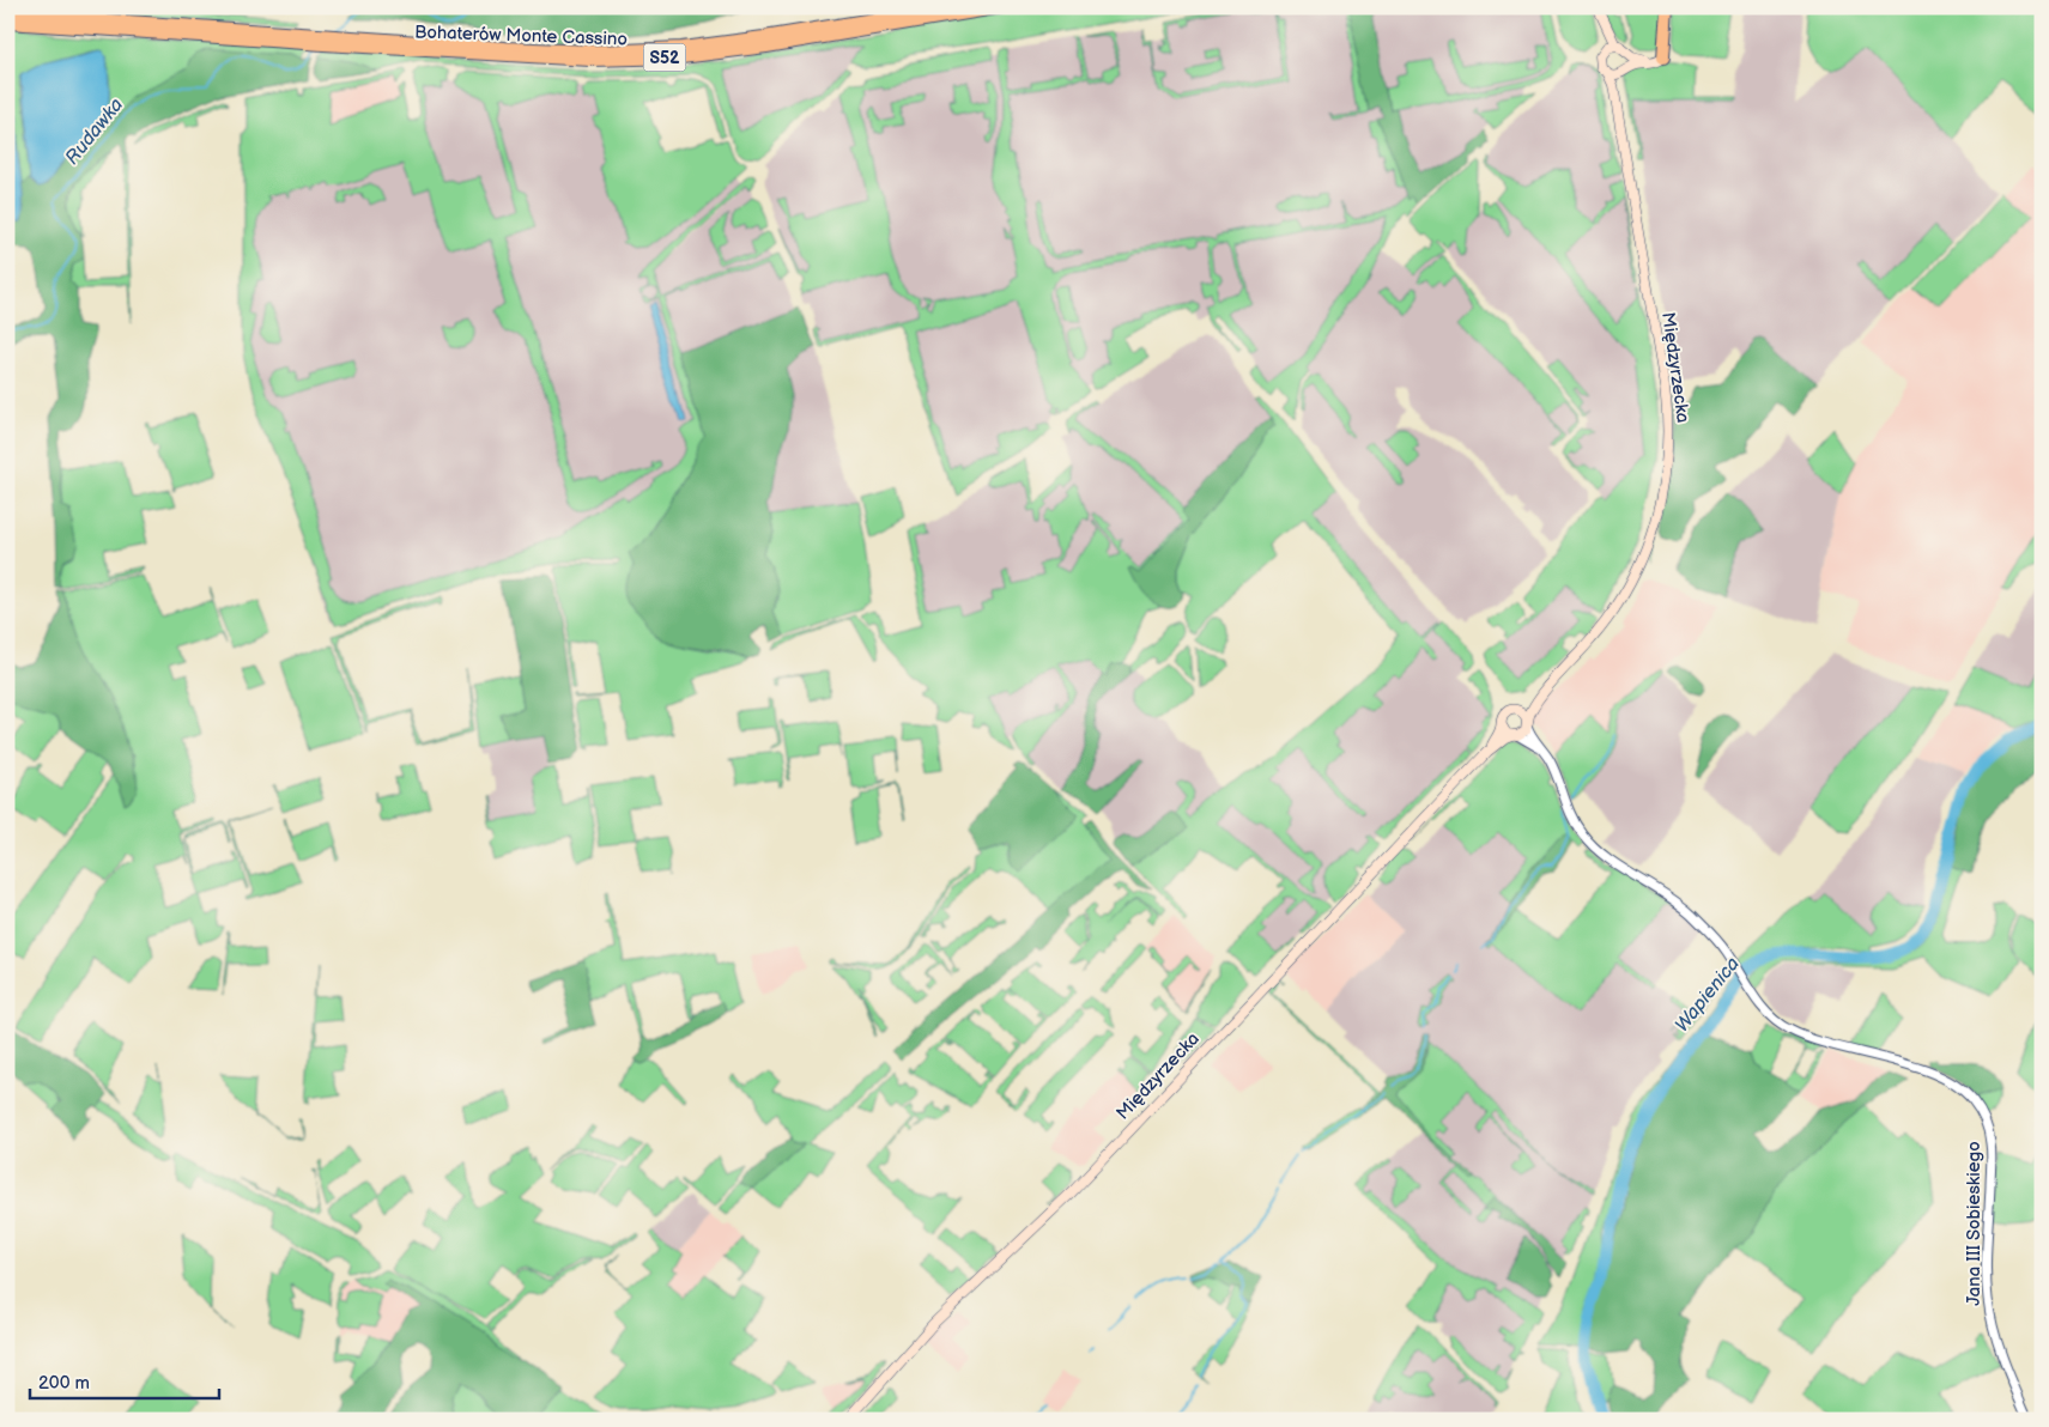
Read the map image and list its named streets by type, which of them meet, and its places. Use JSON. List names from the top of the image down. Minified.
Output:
{"streets":{"highway":["Bohaterów Monte Cassino","S52"],"main road":["Międzyrzecka"],"street":["Jana III Sobieskiego"]},"crossings":[["Bohaterów Monte Cassino","S52"],["Międzyrzecka","Jana III Sobieskiego"]],"water":["Rudawka","Wapienica"],"scale_bar":"200 m"}
